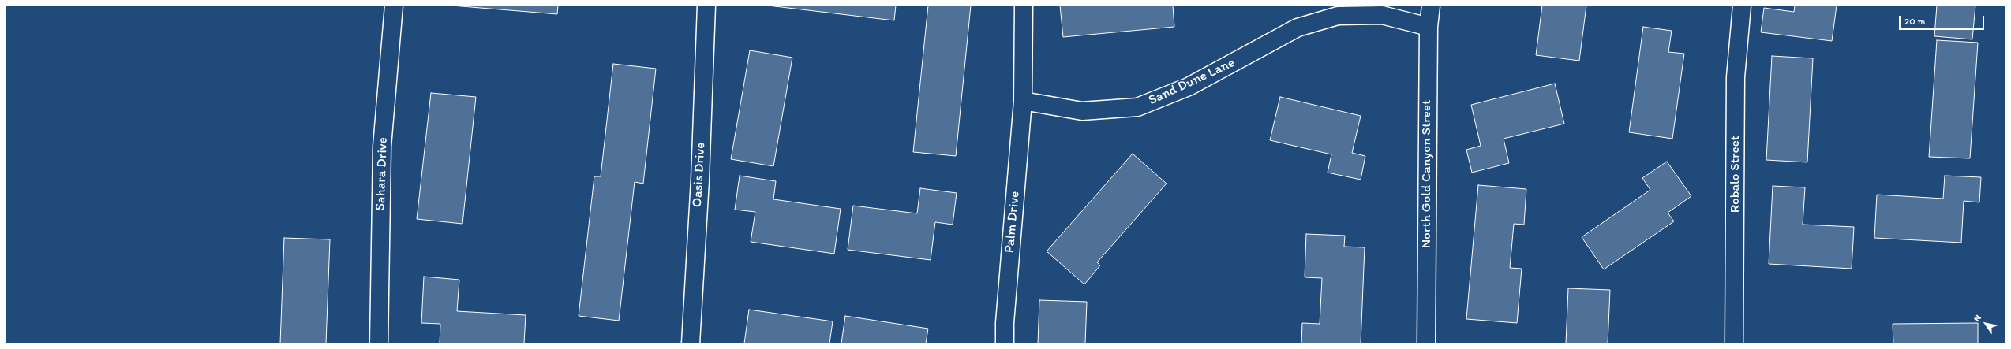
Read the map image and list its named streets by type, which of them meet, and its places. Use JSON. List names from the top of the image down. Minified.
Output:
{"streets":{"street":["Sand Dune Lane","Sahara Drive","North Gold Canyon Street","Robalo Street","Oasis Drive","Palm Drive"]},"crossings":[["Sand Dune Lane","North Gold Canyon Street"],["Sand Dune Lane","Palm Drive"]],"scale_bar":"20 m","north":"top left"}
